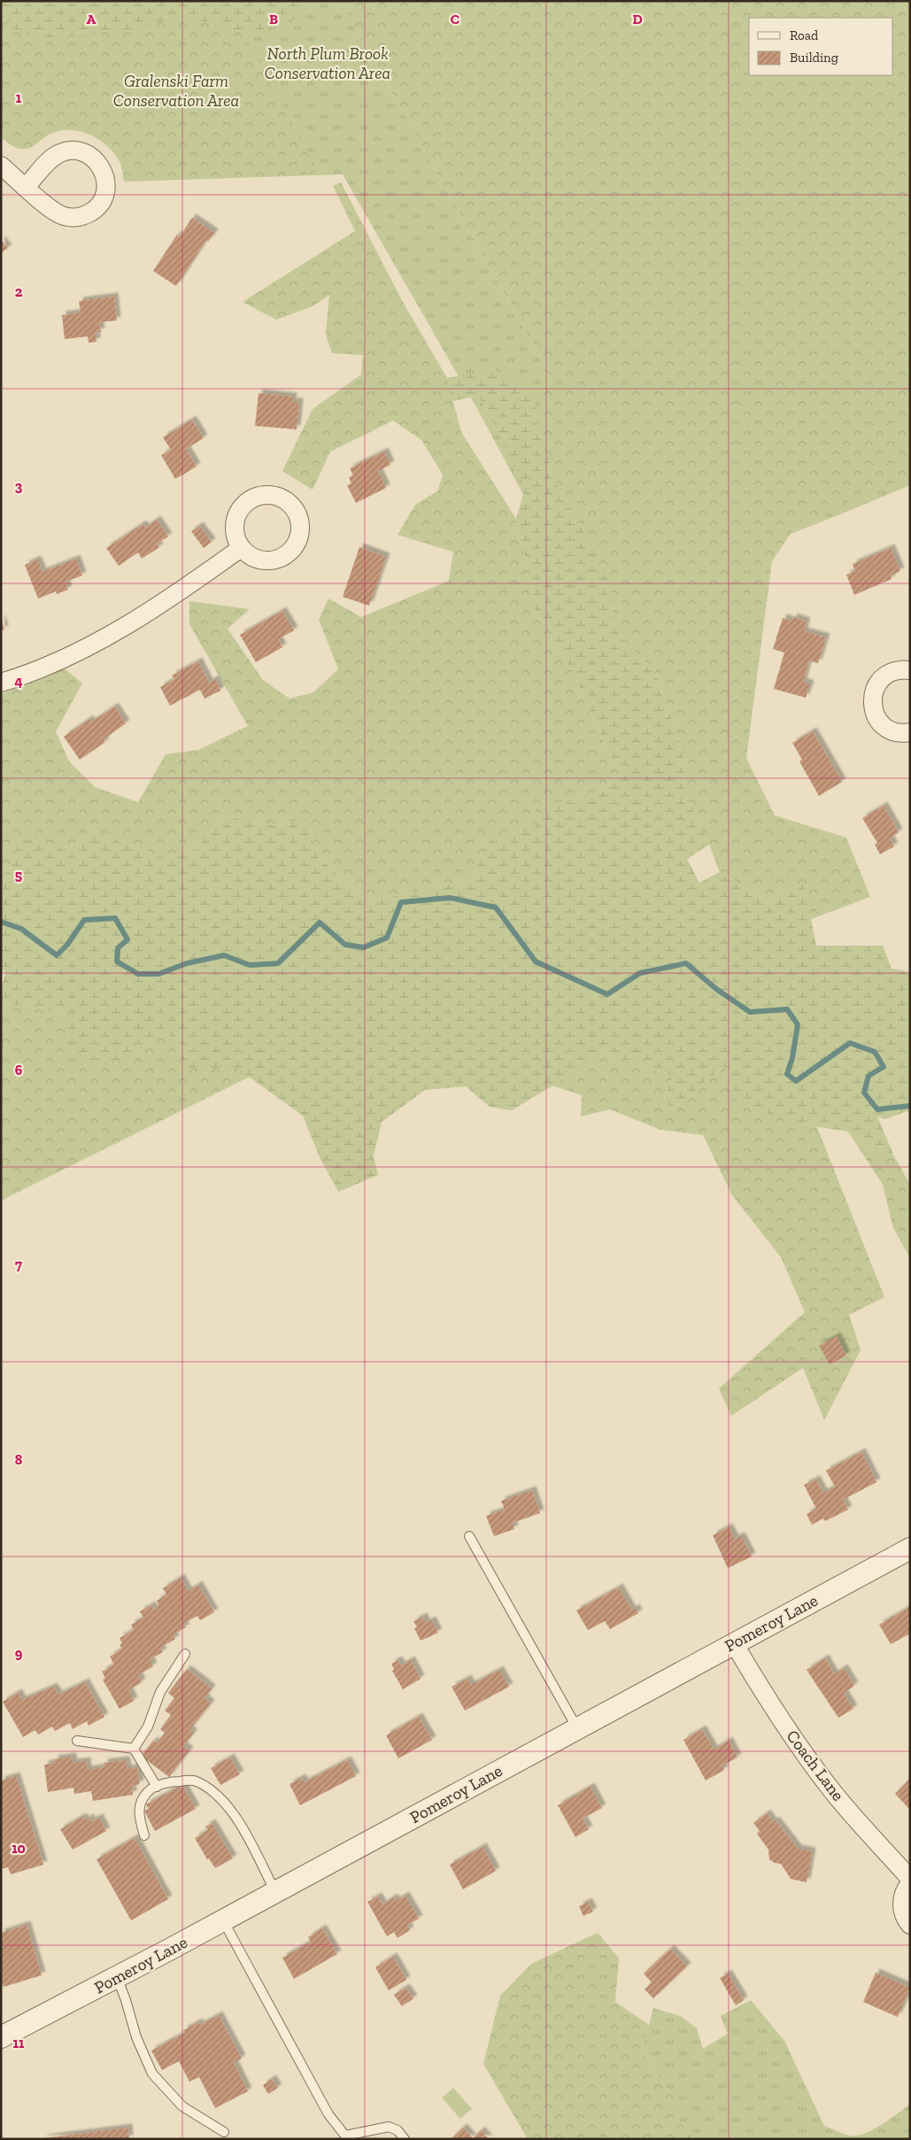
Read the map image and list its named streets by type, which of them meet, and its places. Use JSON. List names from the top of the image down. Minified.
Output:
{"streets":{"street":["Pomeroy Lane","Coach Lane"]},"crossings":[["Pomeroy Lane","Coach Lane"]],"parks":["North Plum Brook Conservation Area","Gralenski Farm Conservation Area"],"legend":["Road","Building"],"grid":{"columns":["A","B","C","D"],"rows":["1","2","3","4","5","6","7","8","9","10","11"]}}
